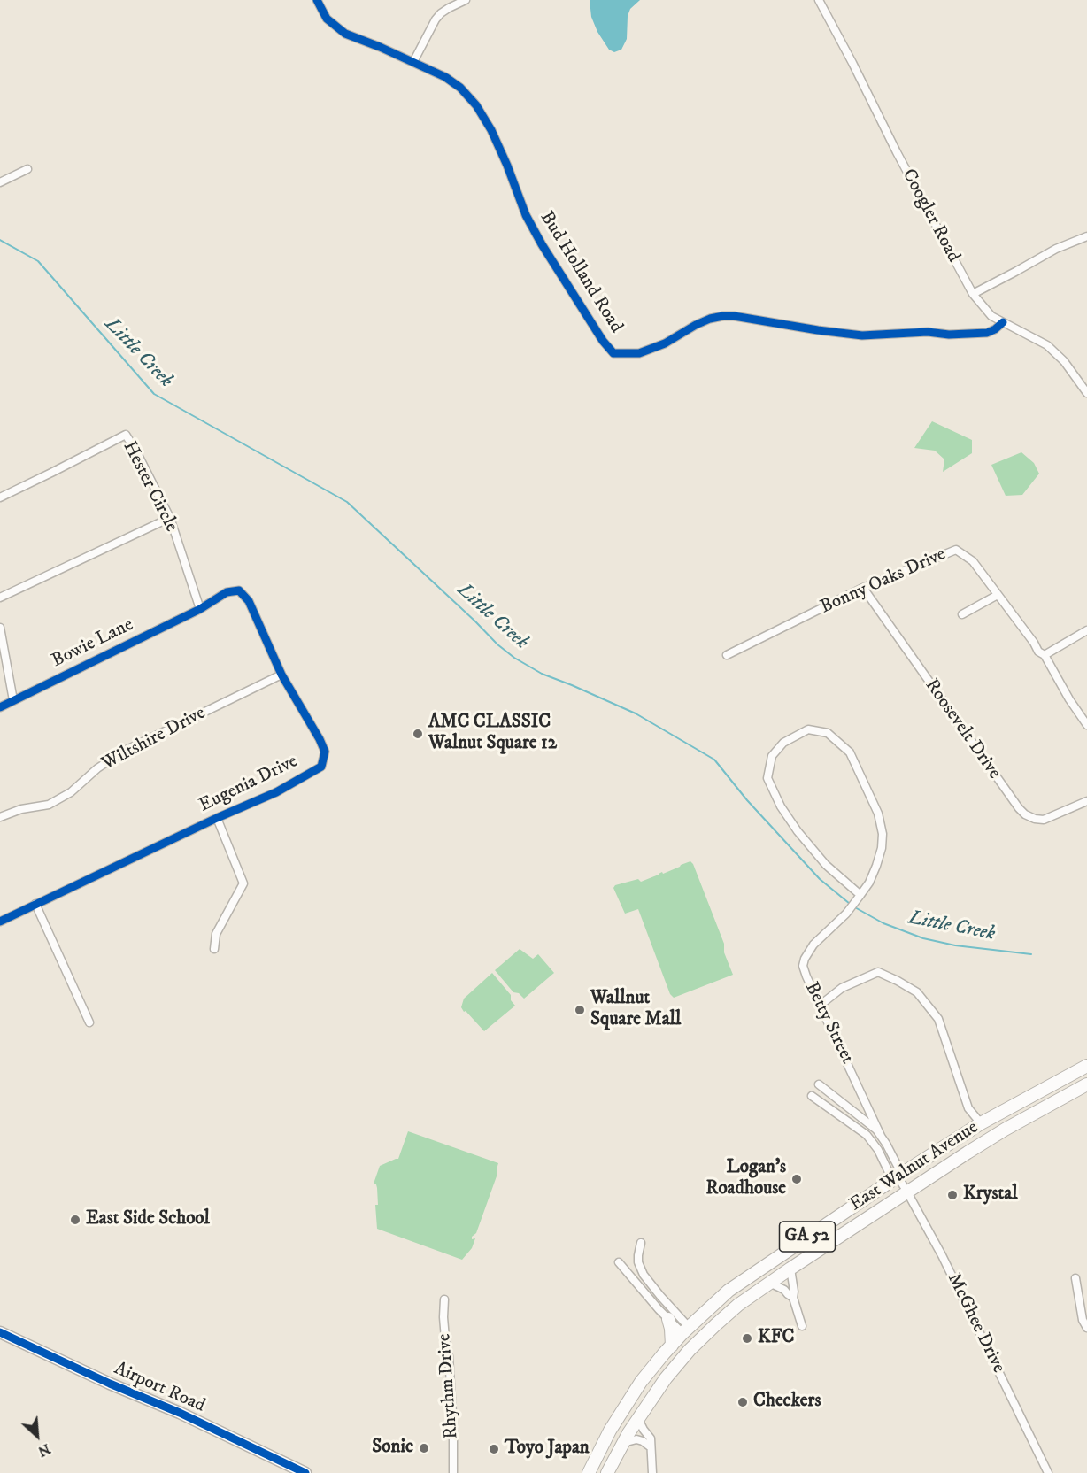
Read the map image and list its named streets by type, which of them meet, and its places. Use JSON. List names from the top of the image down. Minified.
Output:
{"streets":{"main road":["East Walnut Avenue","GA 52"],"street":["Coogler Road","Bud Holland Road","Hester Circle","Bonny Oaks Drive","Bowie Lane","Roosevelt Drive","Wiltshire Drive","Eugenia Drive","Betty Street","McGhee Drive","Rhythm Drive","Airport Road"]},"crossings":[["Coogler Road","Bud Holland Road"],["Hester Circle","Bowie Lane"],["Hester Circle","Eugenia Drive"],["Bonny Oaks Drive","Roosevelt Drive"],["Bowie Lane","Eugenia Drive"],["Wiltshire Drive","Eugenia Drive"],["East Walnut Avenue","McGhee Drive"]],"water":["Little Creek"],"places":["AMC CLASSIC Walnut Square 12","Wallnut Square Mall","Logan's Roadhouse","Krystal","East Side School","KFC","Checkers","Sonic","Toyo Japan"],"north":"bottom right"}
